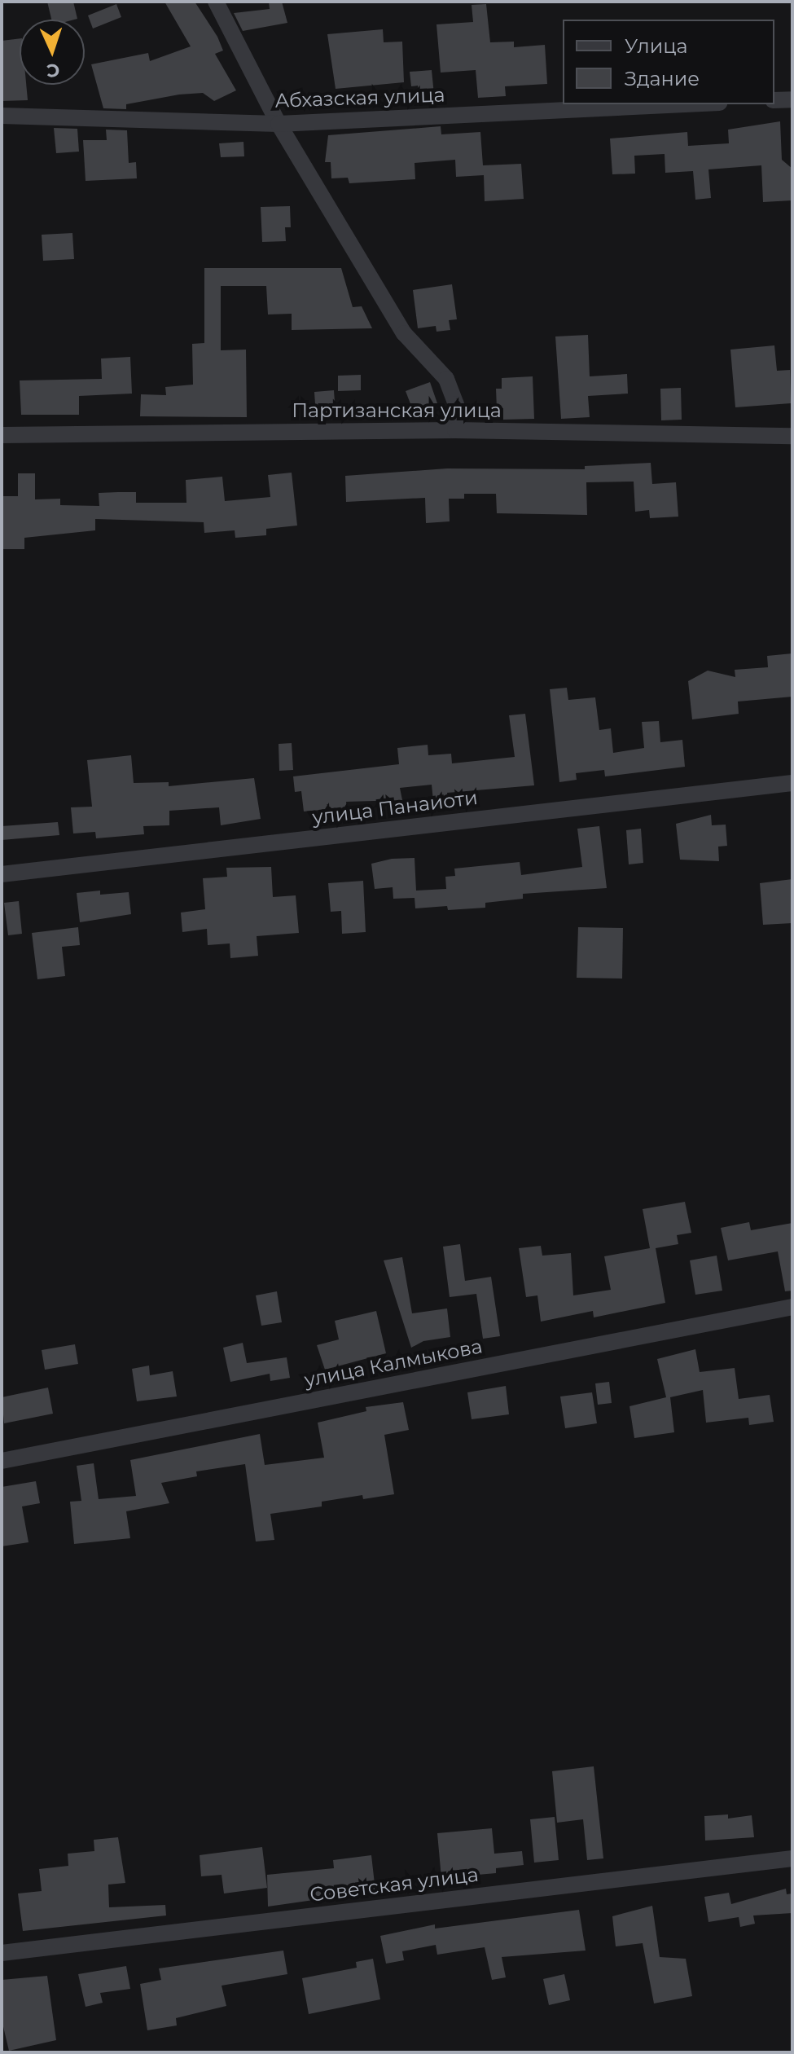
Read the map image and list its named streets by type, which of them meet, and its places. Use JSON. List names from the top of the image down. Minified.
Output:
{"streets":{"street":["Абхазская улица","Партизанская улица","улица Панаиоти","улица Калмыкова","Советская улица"]},"legend":["Улица","Здание"],"north":"bottom"}
